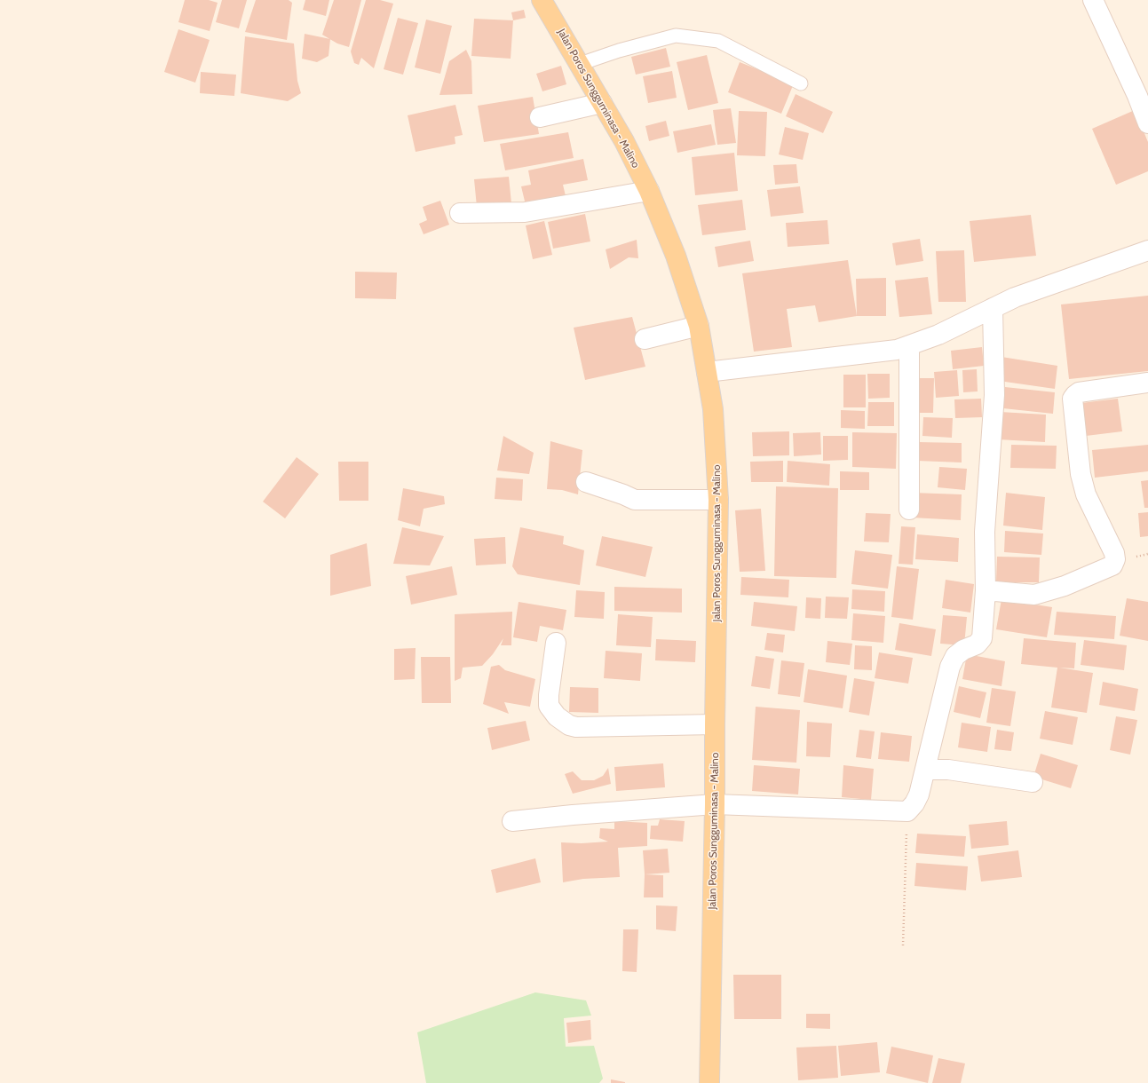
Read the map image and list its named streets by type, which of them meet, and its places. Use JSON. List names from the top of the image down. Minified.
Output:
{"streets":{"main road":["Jalan Poros Sungguminasa - Malino"]}}
